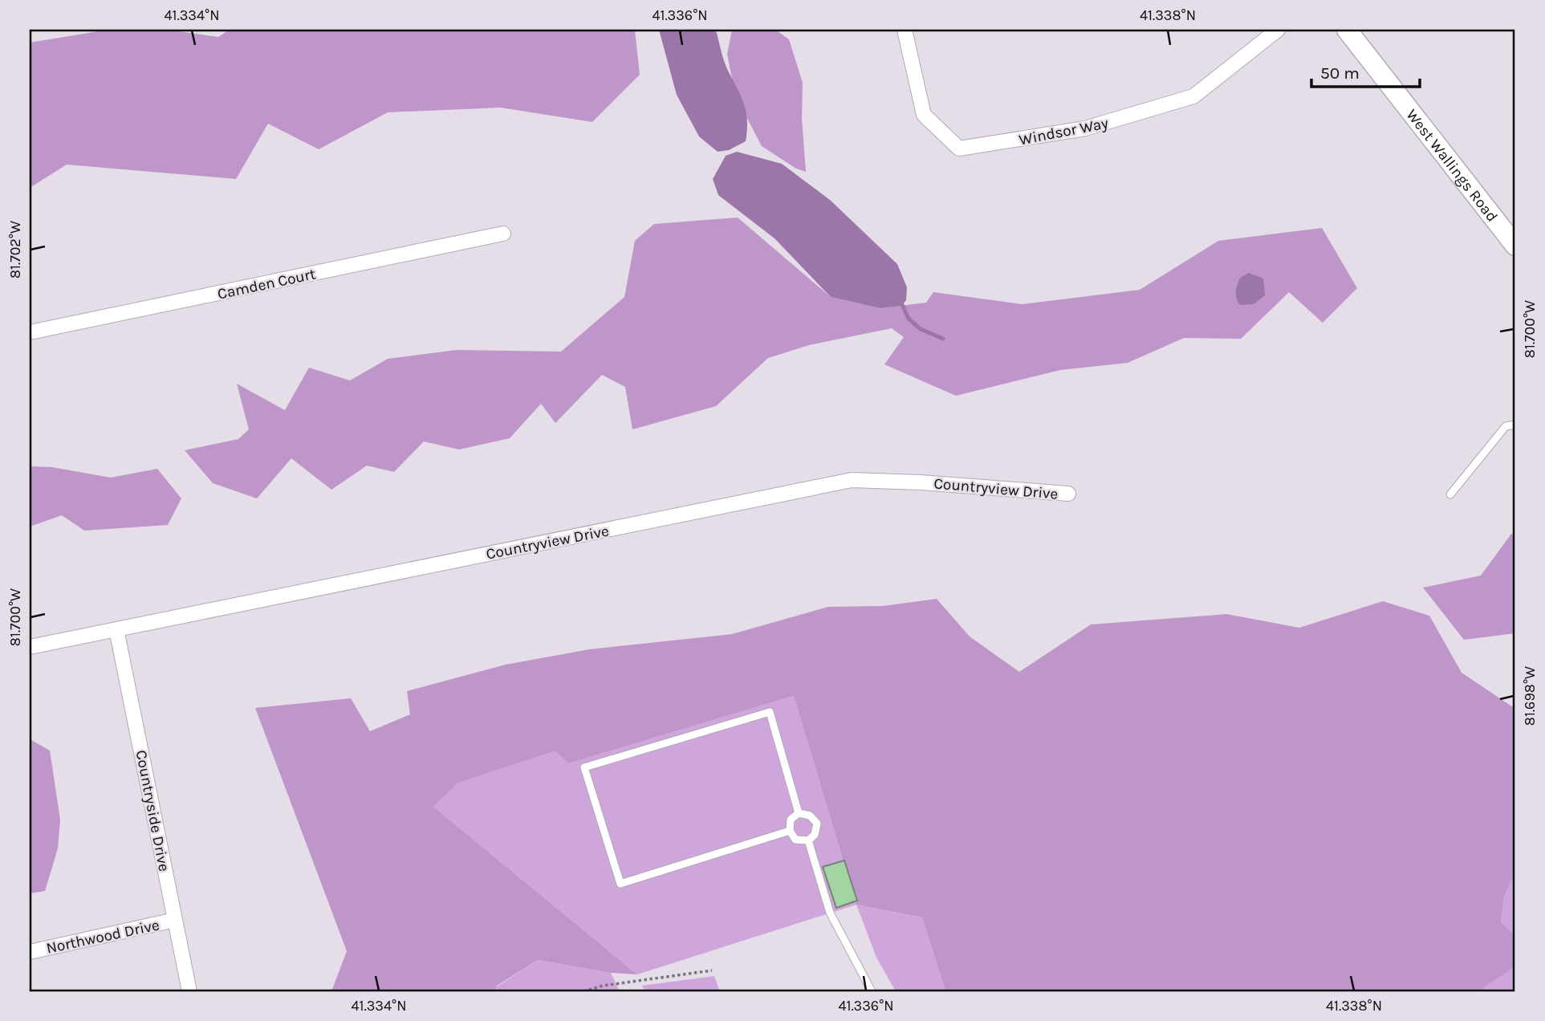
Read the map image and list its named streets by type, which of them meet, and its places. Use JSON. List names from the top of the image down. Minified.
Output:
{"streets":{"street":["Windsor Way","West Wallings Road","Camden Court","Countryview Drive","Countryside Drive","Northwood Drive"]},"crossings":[["Countryview Drive","Countryside Drive"],["Countryside Drive","Northwood Drive"]],"scale_bar":"50 m","coordinates":["41.334°N","41.336°N","41.338°N","81.702°W","81.700°W","81.698°W"]}
